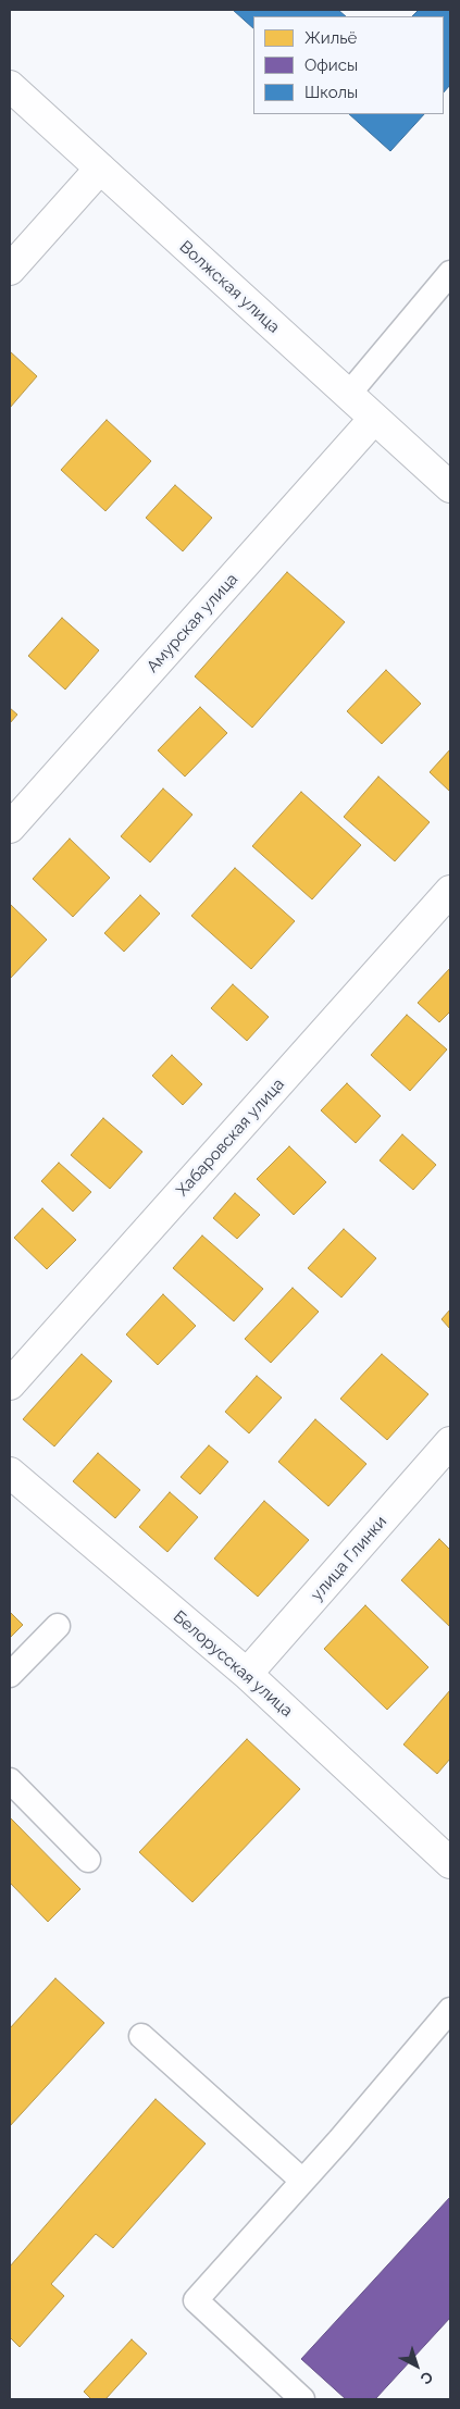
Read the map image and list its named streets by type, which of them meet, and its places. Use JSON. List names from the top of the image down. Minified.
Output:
{"streets":{"street":["Волжская улица","Амурская улица","Хабаровская улица","улица Глинки","Белорусская улица"]},"crossings":[["Волжская улица","Амурская улица"],["улица Глинки","Белорусская улица"]],"legend":["Жильё","Офисы","Школы"],"north":"bottom right"}
